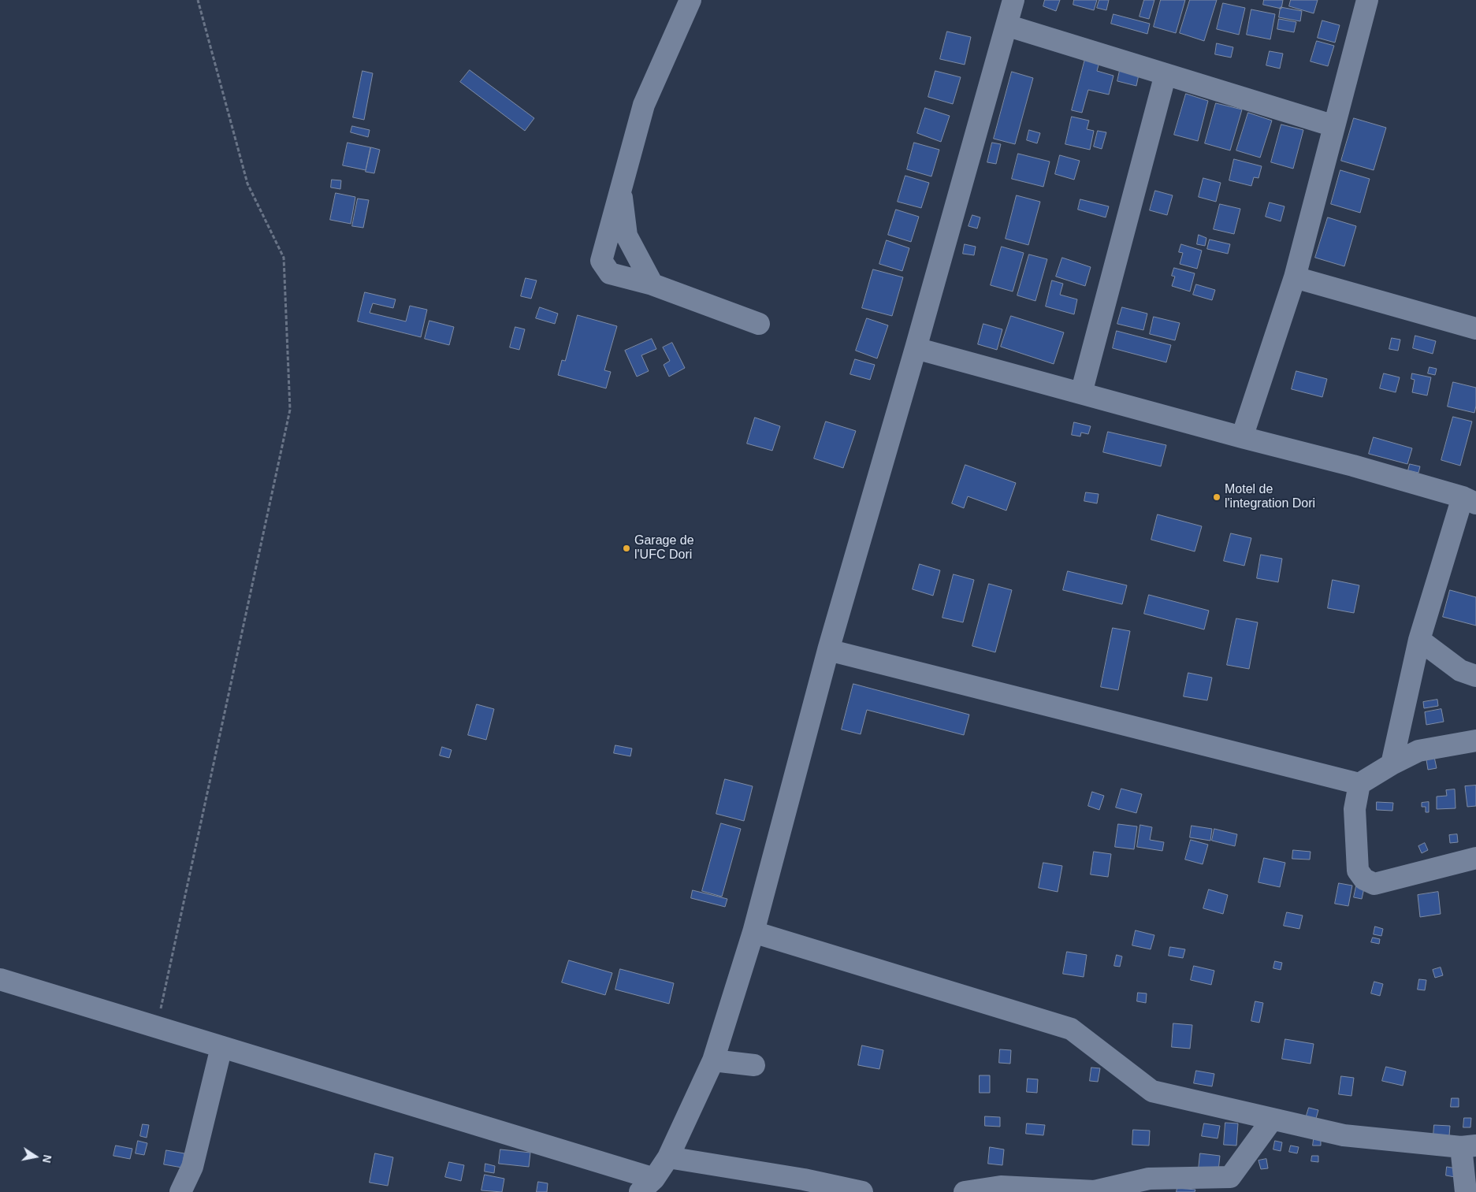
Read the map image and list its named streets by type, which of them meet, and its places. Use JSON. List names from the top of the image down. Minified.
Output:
{"places":["Motel de l'integration Dori","Garage de l'UFC Dori"],"north":"right"}
